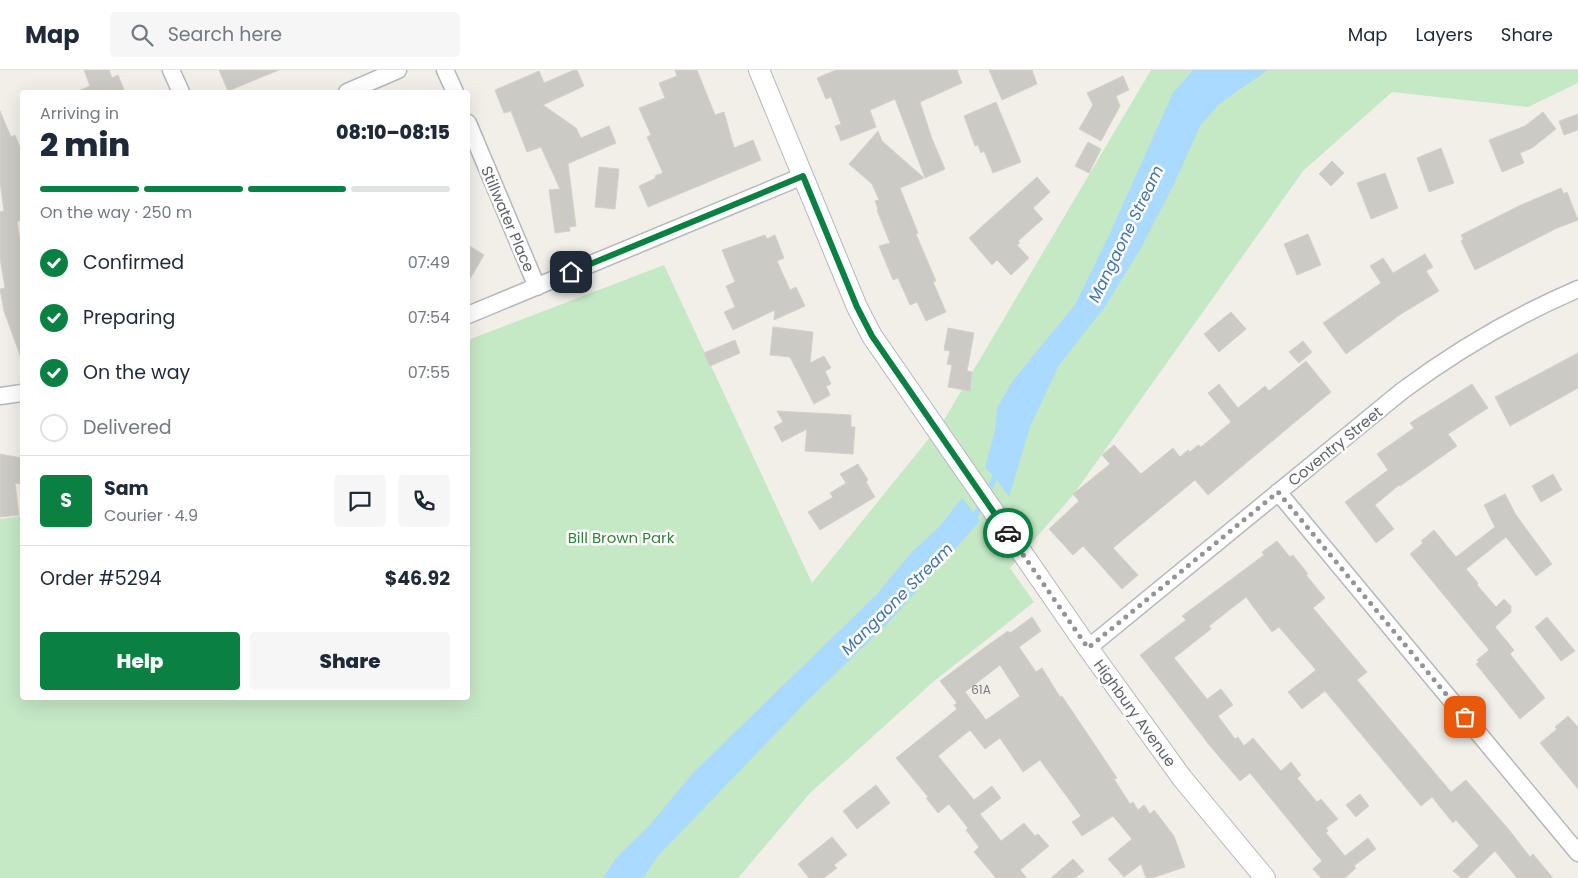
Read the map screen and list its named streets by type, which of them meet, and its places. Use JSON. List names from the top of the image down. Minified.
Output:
{"streets":{"street":["Stillwater Place","Coventry Street","Highbury Avenue"]},"crossings":[["Coventry Street","Highbury Avenue"]],"water":["Mangaone Stream"],"parks":["Bill Brown Park"],"house_numbers":["61A"],"page":{"header":"Map","search":"Search here","nav":["Map","Layers","Share"],"heading":["2 min","Arriving in","08:10–08:15"],"panel":["Sam","Courier · 4.9","Order #5294","$46.92"],"bar":"On the way · 250 m","list":[["Confirmed","07:49"],["Preparing","07:54"],["On the way","07:55"],"Delivered"],"round":"S","buttons":["Help","Share"]}}
